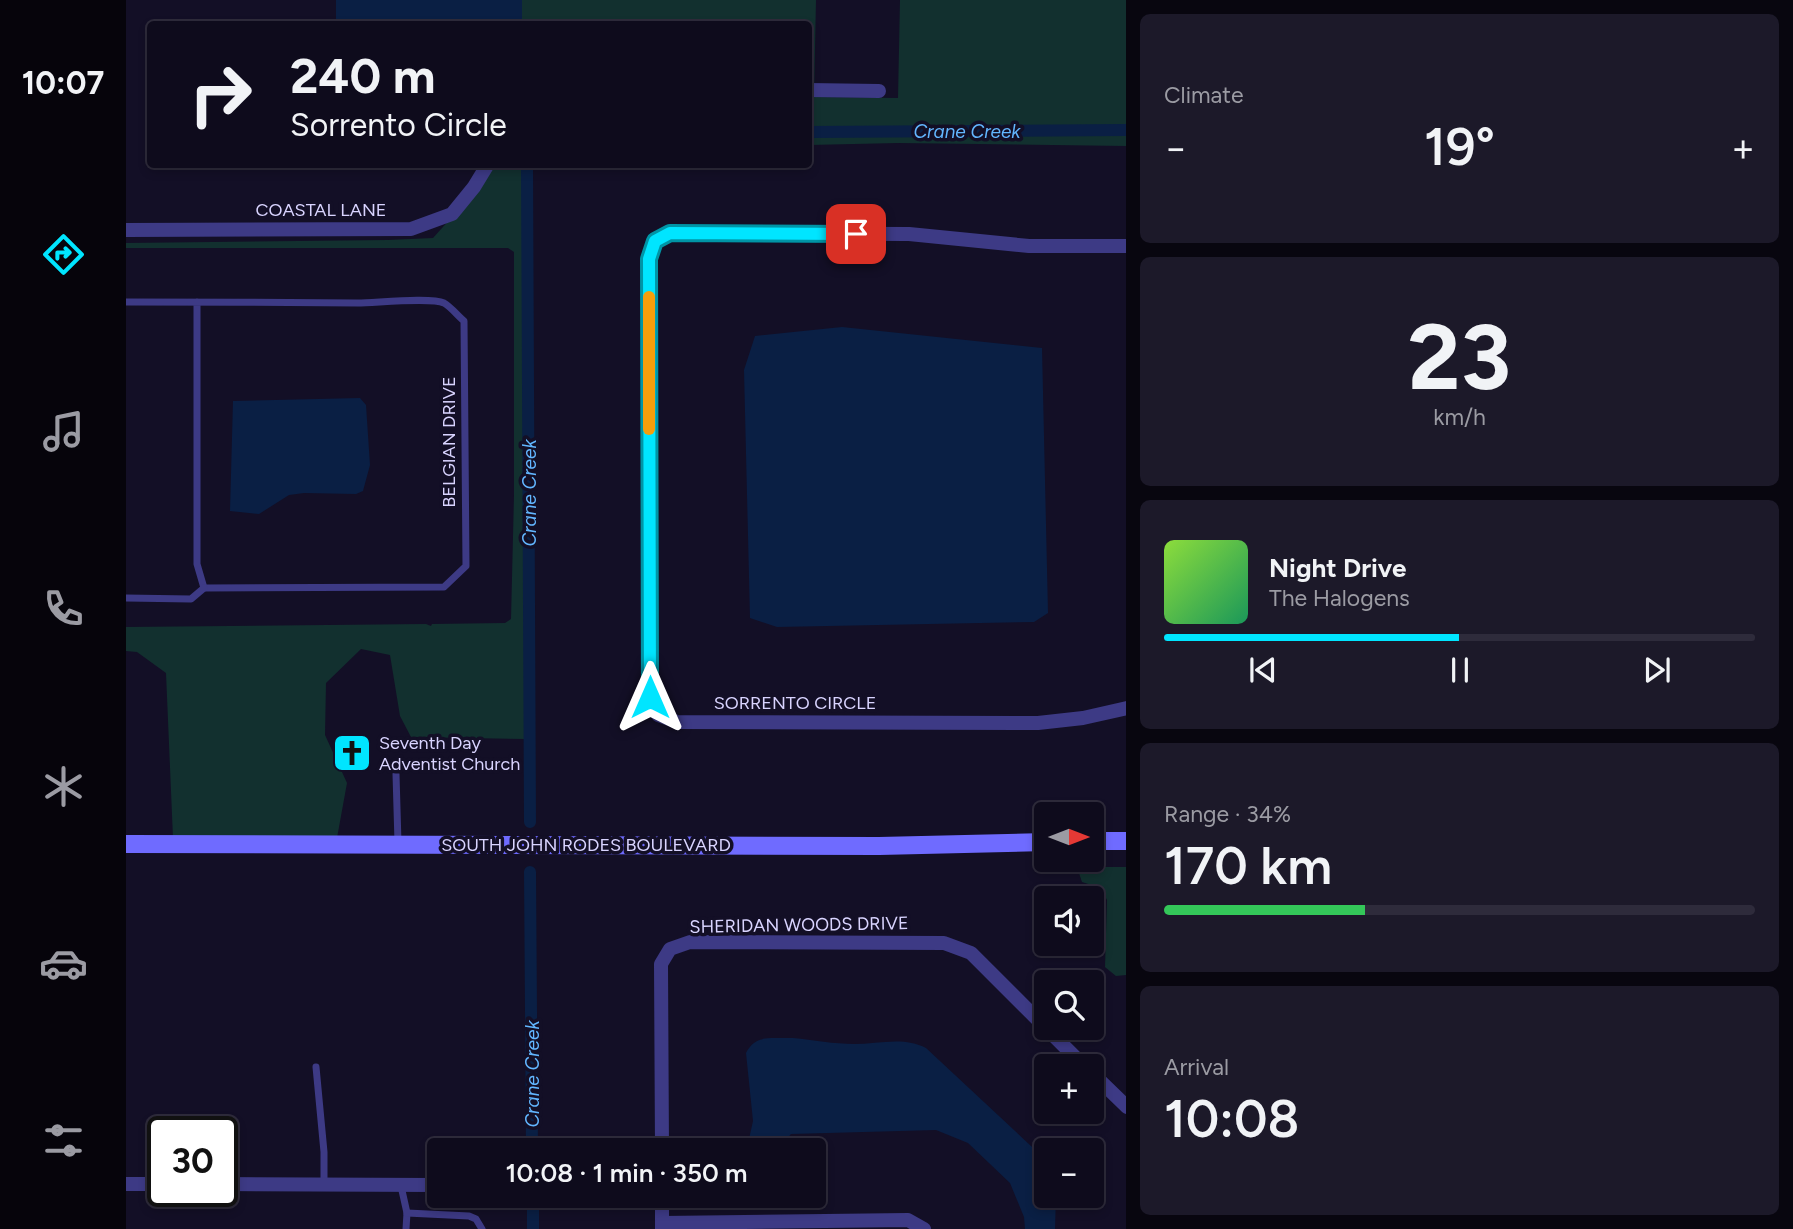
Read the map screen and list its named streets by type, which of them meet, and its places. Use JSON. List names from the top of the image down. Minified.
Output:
{"streets":{"main road":["SOUTH JOHN RODES BOULEVARD"],"street":["COASTAL LANE","SORRENTO CIRCLE","SHERIDAN WOODS DRIVE"],"lane":["BELGIAN DRIVE"]},"water":["Crane Creek"],"places":{"church":["Seventh Day Adventist Church"]},"north":"right","page":{"tabs":"10:07","tile":["Climate",["23","km/h"],["Range · 34%","170 km"],["Arrival","10:08"]],"turn":["240 m","Sorrento Circle"],"heat":["−","19°","+"],"song":["Night Drive","The Halogens"],"map_buttons":["+","−"],"limit":"30","trip":"10:08 · 1 min · 350 m"}}
